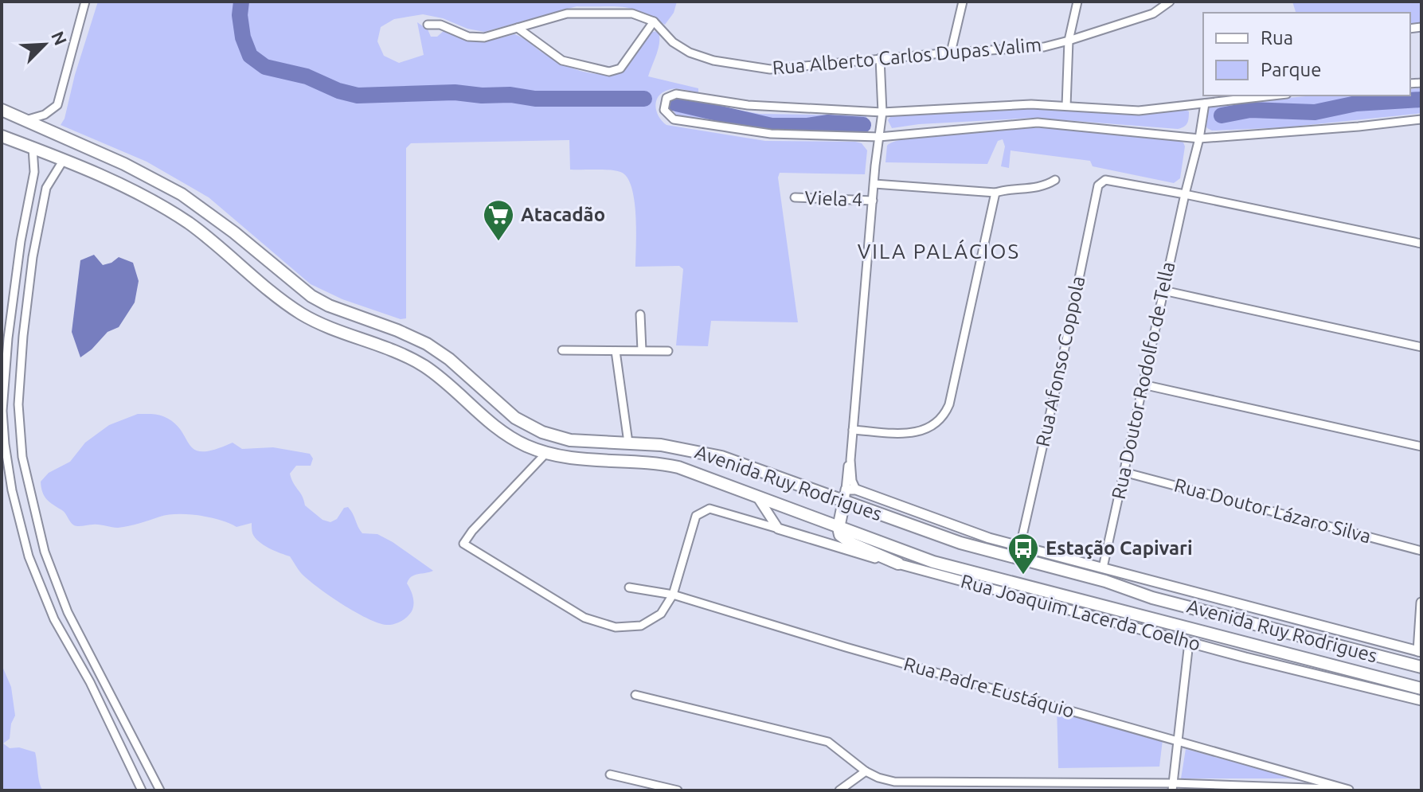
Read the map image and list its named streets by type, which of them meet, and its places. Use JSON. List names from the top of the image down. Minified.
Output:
{"streets":{"main road":["Avenida Ruy Rodrigues"],"street":["Rua Alberto Carlos Dupas Valim","Viela 4","Rua Afonso Coppola","Rua Doutor Rodolfo de Tella","Rua Doutor Lázaro Silva","Rua Joaquim Lacerda Coelho","Rua Padre Eustáquio"]},"crossings":[["Rua Afonso Coppola","Rua Doutor Rodolfo de Tella"],["Rua Doutor Rodolfo de Tella","Rua Doutor Lázaro Silva"]],"districts":["VILA PALÁCIOS"],"places":{"supermarket":["Atacadão"],"bus stop":["Estação Capivari"]},"legend":["Rua","Parque"],"north":"top right"}
